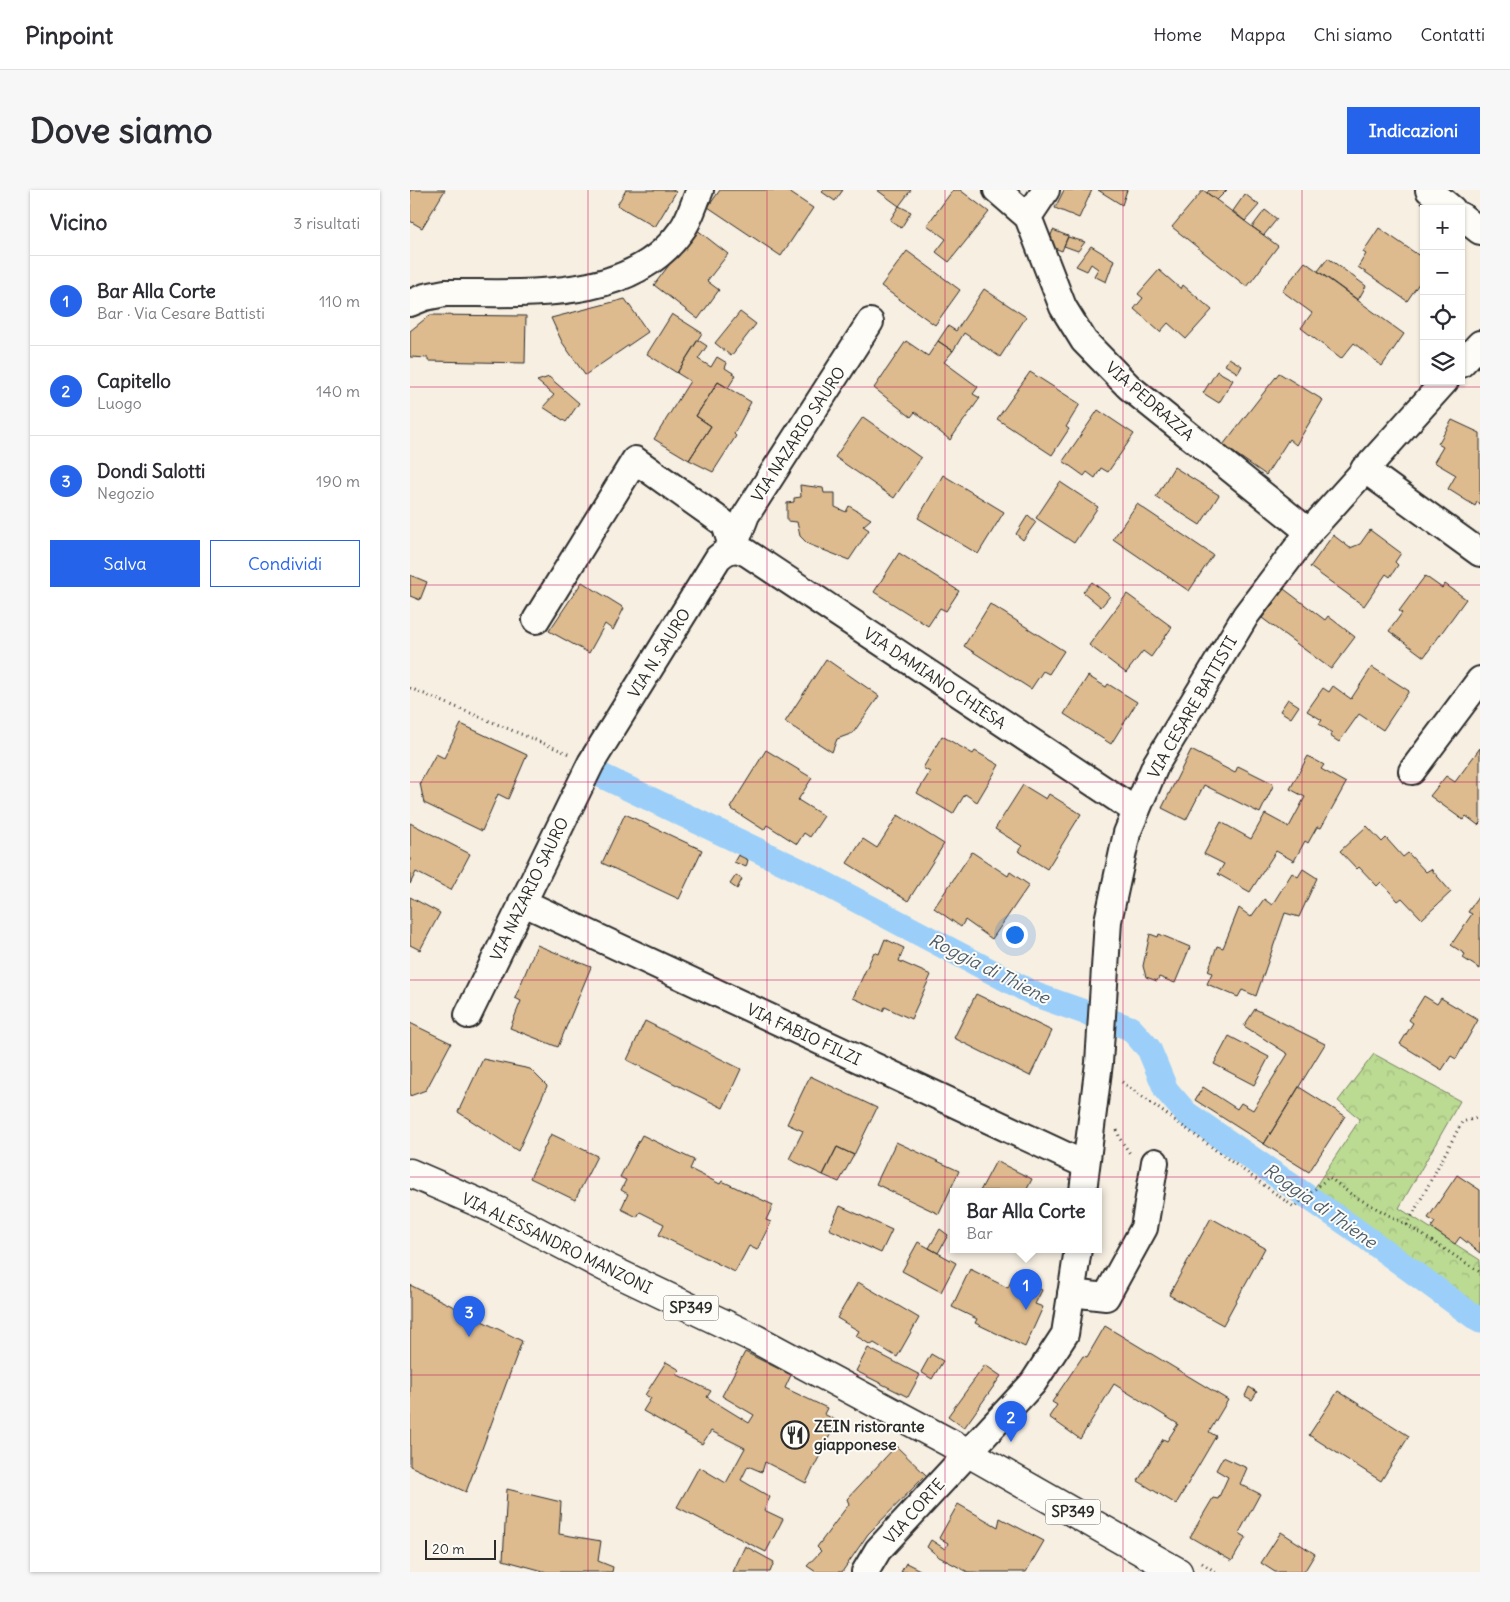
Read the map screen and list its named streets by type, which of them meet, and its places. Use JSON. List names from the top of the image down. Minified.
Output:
{"streets":{"main road":["VIA ALESSANDRO MANZONI","SP349"],"street":["VIA PEDRAZZA","VIA NAZARIO SAURO","VIA N. SAURO","VIA DAMIANO CHIESA","VIA CESARE BATTISTI","VIA FABIO FILZI","VIA CORTE"]},"crossings":[["VIA PEDRAZZA","VIA CESARE BATTISTI"],["VIA NAZARIO SAURO","VIA N. SAURO"],["VIA NAZARIO SAURO","VIA DAMIANO CHIESA"],["VIA NAZARIO SAURO","VIA FABIO FILZI"],["VIA N. SAURO","VIA DAMIANO CHIESA"],["VIA DAMIANO CHIESA","VIA CESARE BATTISTI"],["VIA CESARE BATTISTI","VIA FABIO FILZI"],["VIA ALESSANDRO MANZONI","VIA CORTE"]],"water":["Roggia di Thiene"],"places":{"restaurant":["ZEIN ristorante giapponese"]},"scale_bar":"20 m","page":{"header":"Pinpoint","nav":["Home","Mappa","Chi siamo","Contatti"],"buttons":["Indicazioni",["Salva","Condividi"]],"title":"Dove siamo","heading":["Vicino","3 risultati"],"map_buttons":["+","−"],"list":[{"mark":"1","name":"Bar Alla Corte","note":"Bar · Via Cesare Battisti","value":"110 m"},{"mark":"2","name":"Capitello","note":"Luogo","value":"140 m"},{"mark":"3","name":"Dondi Salotti","note":"Negozio","value":"190 m"}],"popup":["Bar Alla Corte","Bar"],"pins":["1","3","2"],"scale":"20 m"}}
